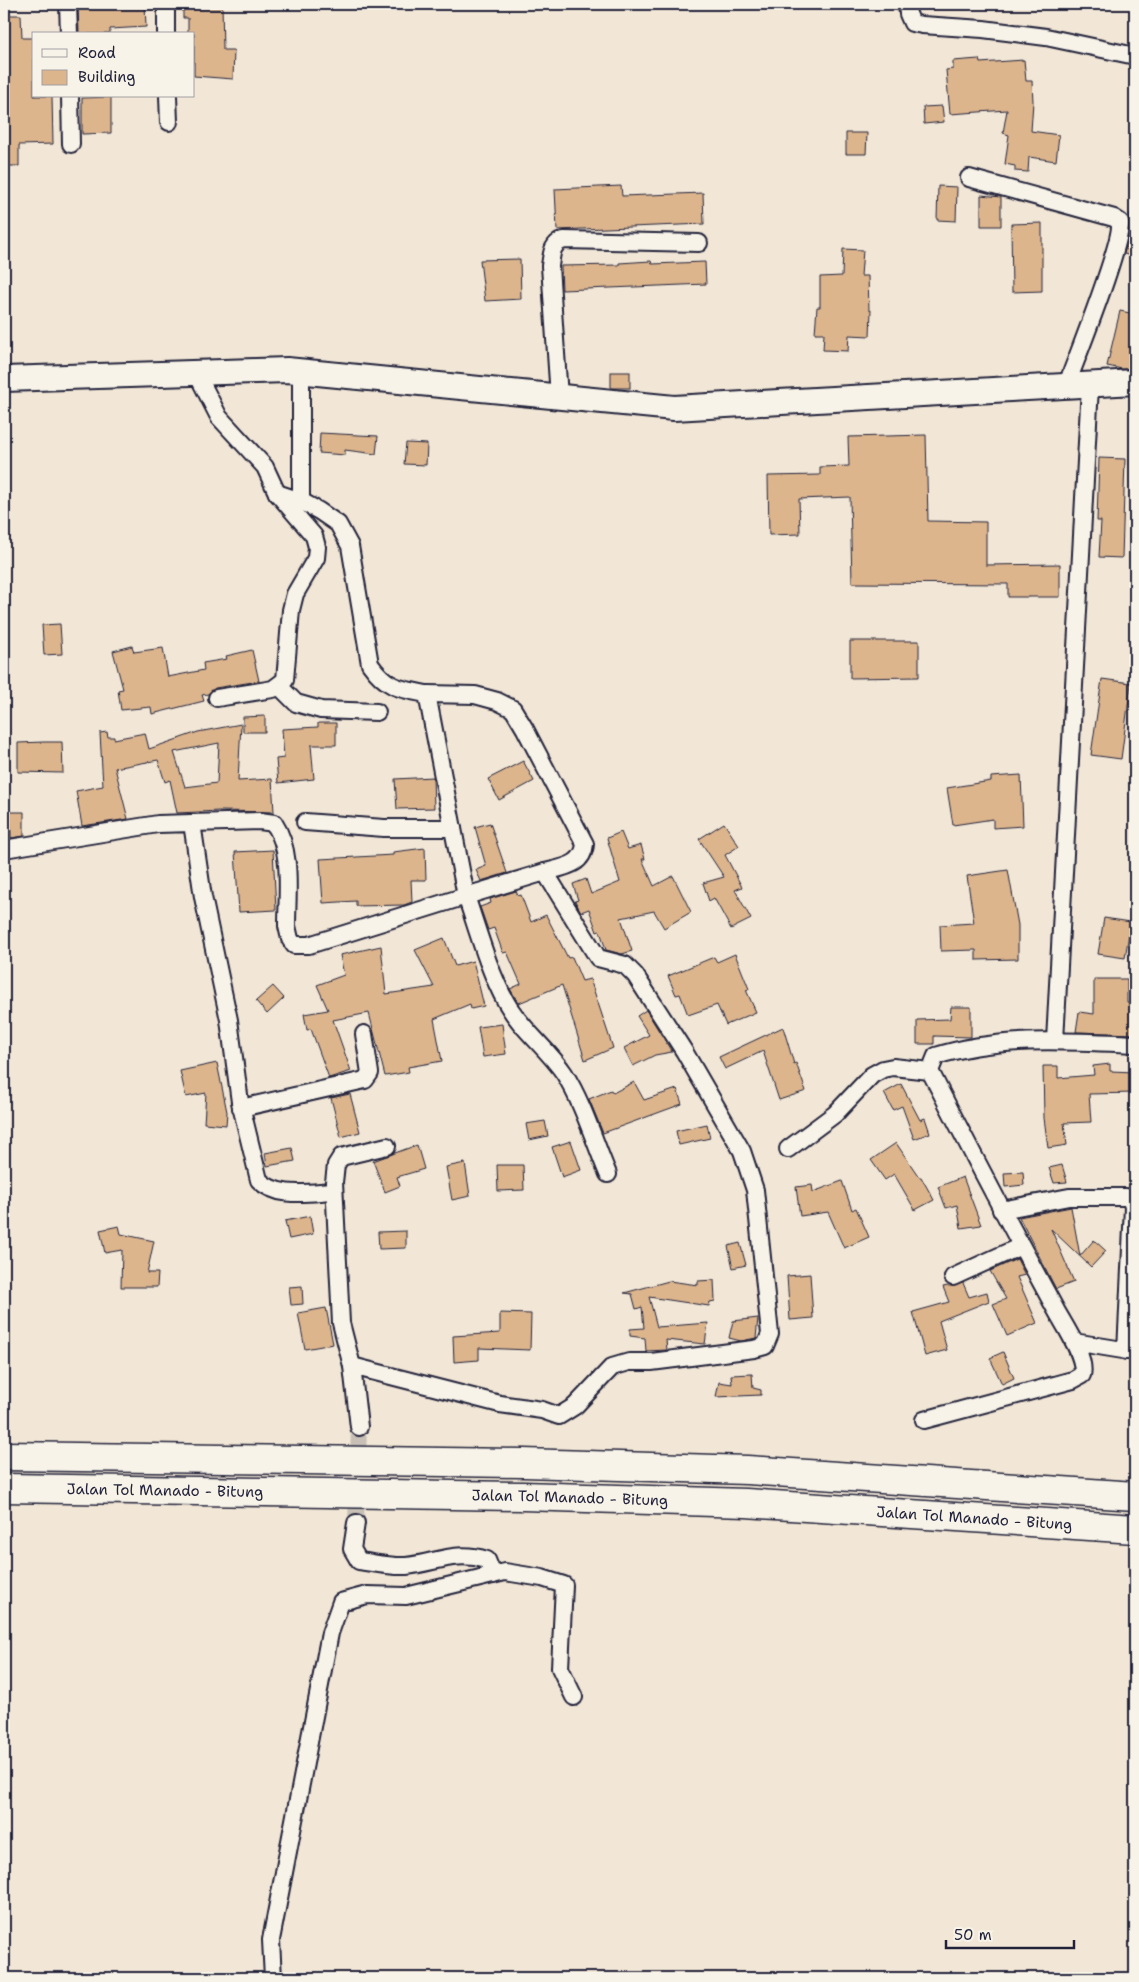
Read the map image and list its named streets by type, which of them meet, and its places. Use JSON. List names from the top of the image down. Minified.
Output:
{"streets":{"highway":["Jalan Tol Manado - Bitung"]},"legend":["Road","Building"],"scale_bar":"50 m"}
